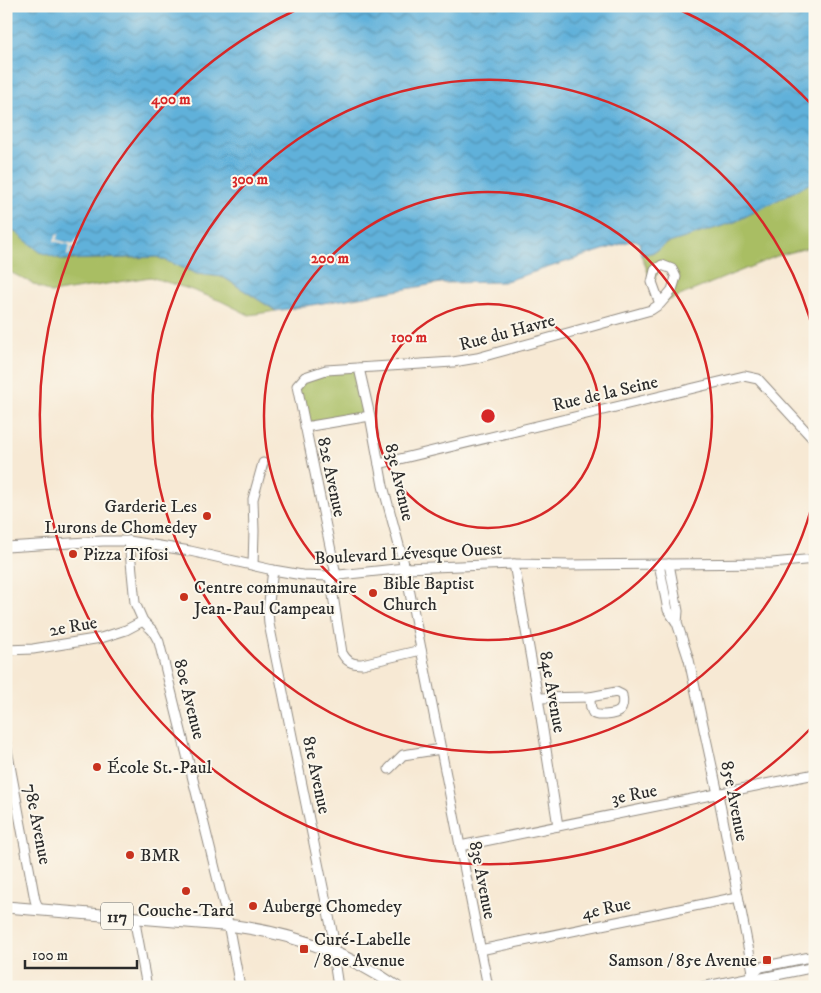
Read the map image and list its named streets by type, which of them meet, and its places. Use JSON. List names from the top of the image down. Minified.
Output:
{"streets":{"main road":["117"],"street":["Rue du Havre","Rue de la Seine","82e Avenue","83e Avenue","Boulevard Lévesque Ouest","2e Rue","84e Avenue","80e Avenue","81e Avenue","3e Rue","85e Avenue","78e Avenue","4e Rue"]},"crossings":[["Rue du Havre","82e Avenue"],["Rue du Havre","83e Avenue"],["Rue de la Seine","83e Avenue"],["82e Avenue","83e Avenue"],["82e Avenue","Boulevard Lévesque Ouest"],["83e Avenue","Boulevard Lévesque Ouest"],["83e Avenue","3e Rue"],["83e Avenue","4e Rue"],["Boulevard Lévesque Ouest","84e Avenue"],["Boulevard Lévesque Ouest","80e Avenue"],["Boulevard Lévesque Ouest","81e Avenue"],["Boulevard Lévesque Ouest","85e Avenue"],["2e Rue","80e Avenue"],["84e Avenue","3e Rue"],["80e Avenue","117"],["81e Avenue","117"],["3e Rue","85e Avenue"],["85e Avenue","4e Rue"],["78e Avenue","117"]],"places":{"other":["Garderie Les Lurons de Chomedey","Pizza Tifosi","Bible Baptist Church","Centre communautaire Jean-Paul Campeau","École St.-Paul","BMR","Couche-Tard","Auberge Chomedey"],"transit":["Curé-Labelle / 80e Avenue","Samson / 85e Avenue"]},"scale_bar":"100 m","rings":["400 m","300 m","200 m","100 m"]}
